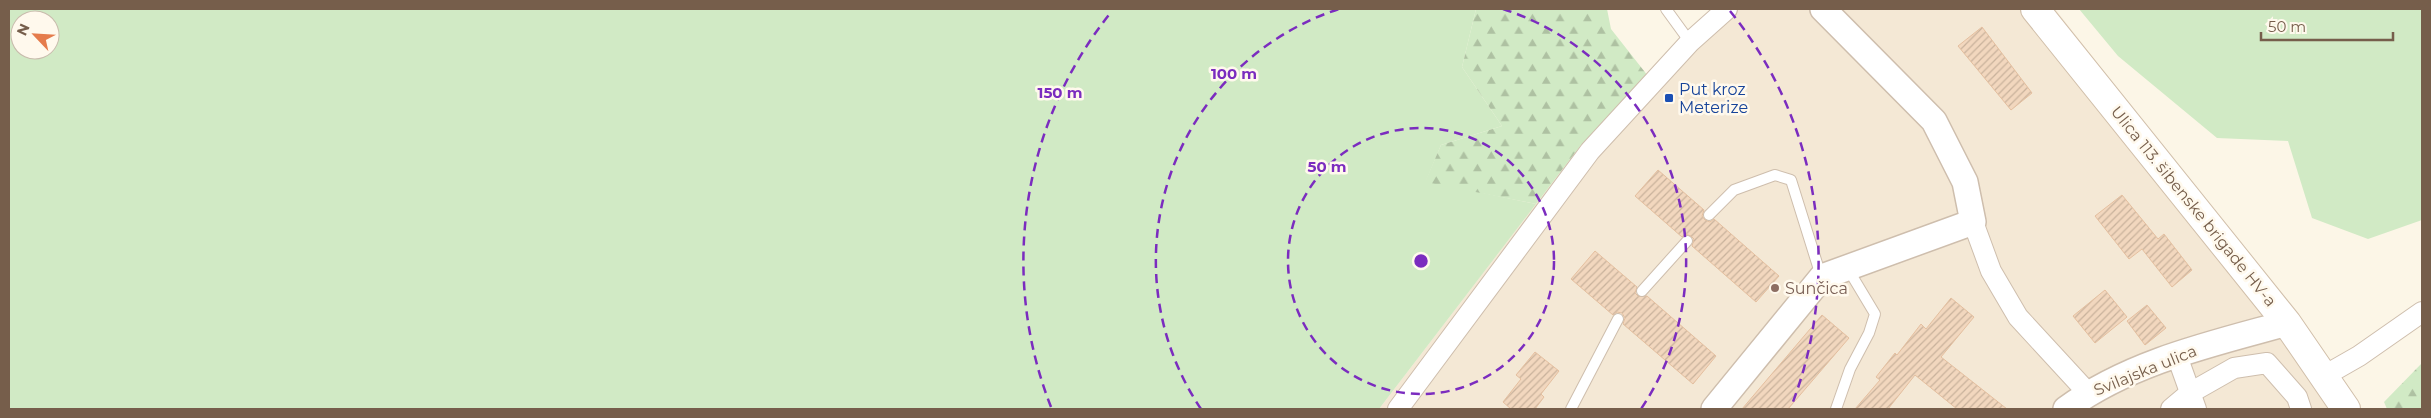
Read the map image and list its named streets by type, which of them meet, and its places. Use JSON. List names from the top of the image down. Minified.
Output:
{"streets":{"main road":["Ulica 113. šibenske brigade HV-a"],"street":["Svilajska ulica"]},"crossings":[["Ulica 113. šibenske brigade HV-a","Svilajska ulica"]],"places":{"transit":["Put kroz Meterize"],"other":["Sunčica"]},"scale_bar":"50 m","north":"top left","rings":["100 m","150 m","50 m"]}
